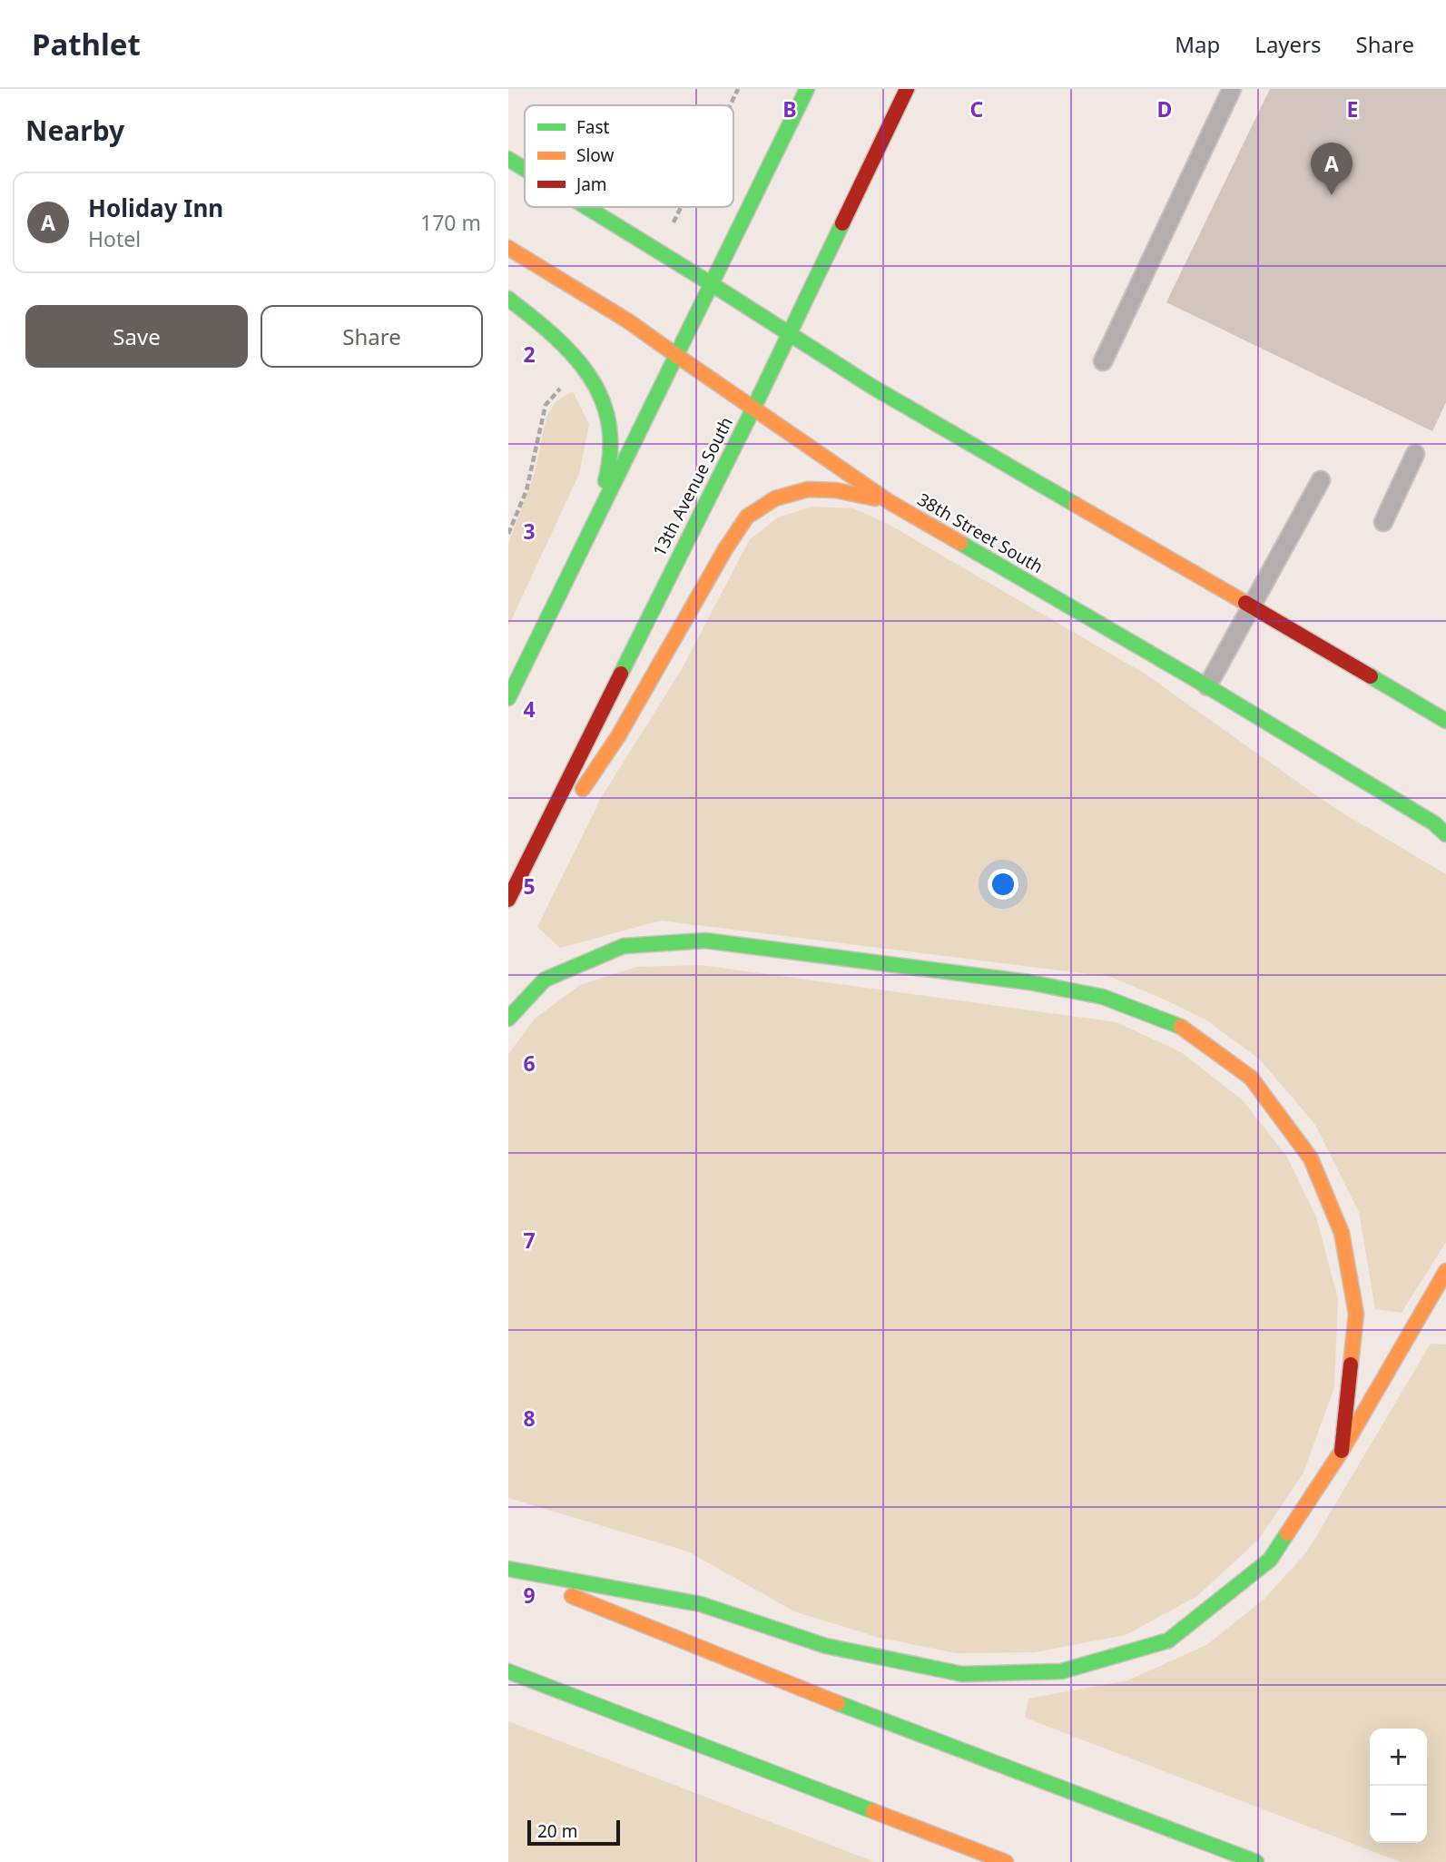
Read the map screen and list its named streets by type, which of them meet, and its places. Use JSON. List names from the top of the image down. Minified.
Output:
{"streets":{"main road":["13th Avenue South","38th Street South"]},"crossings":[["13th Avenue South","38th Street South"]],"legend":["Fast","Slow","Jam"],"scale_bar":"20 m","page":{"header":"Pathlet","nav":["Map","Layers","Share"],"heading":"Nearby","pins":"A","list":[{"mark":"A","name":"Holiday Inn","note":"Hotel","value":"170 m"}],"buttons":["Save","Share"],"map_buttons":["+","−"],"scale":"20 m"},"grid":{"columns":["B","C","D","E"],"rows":["2","3","4","5","6","7","8","9"]}}
